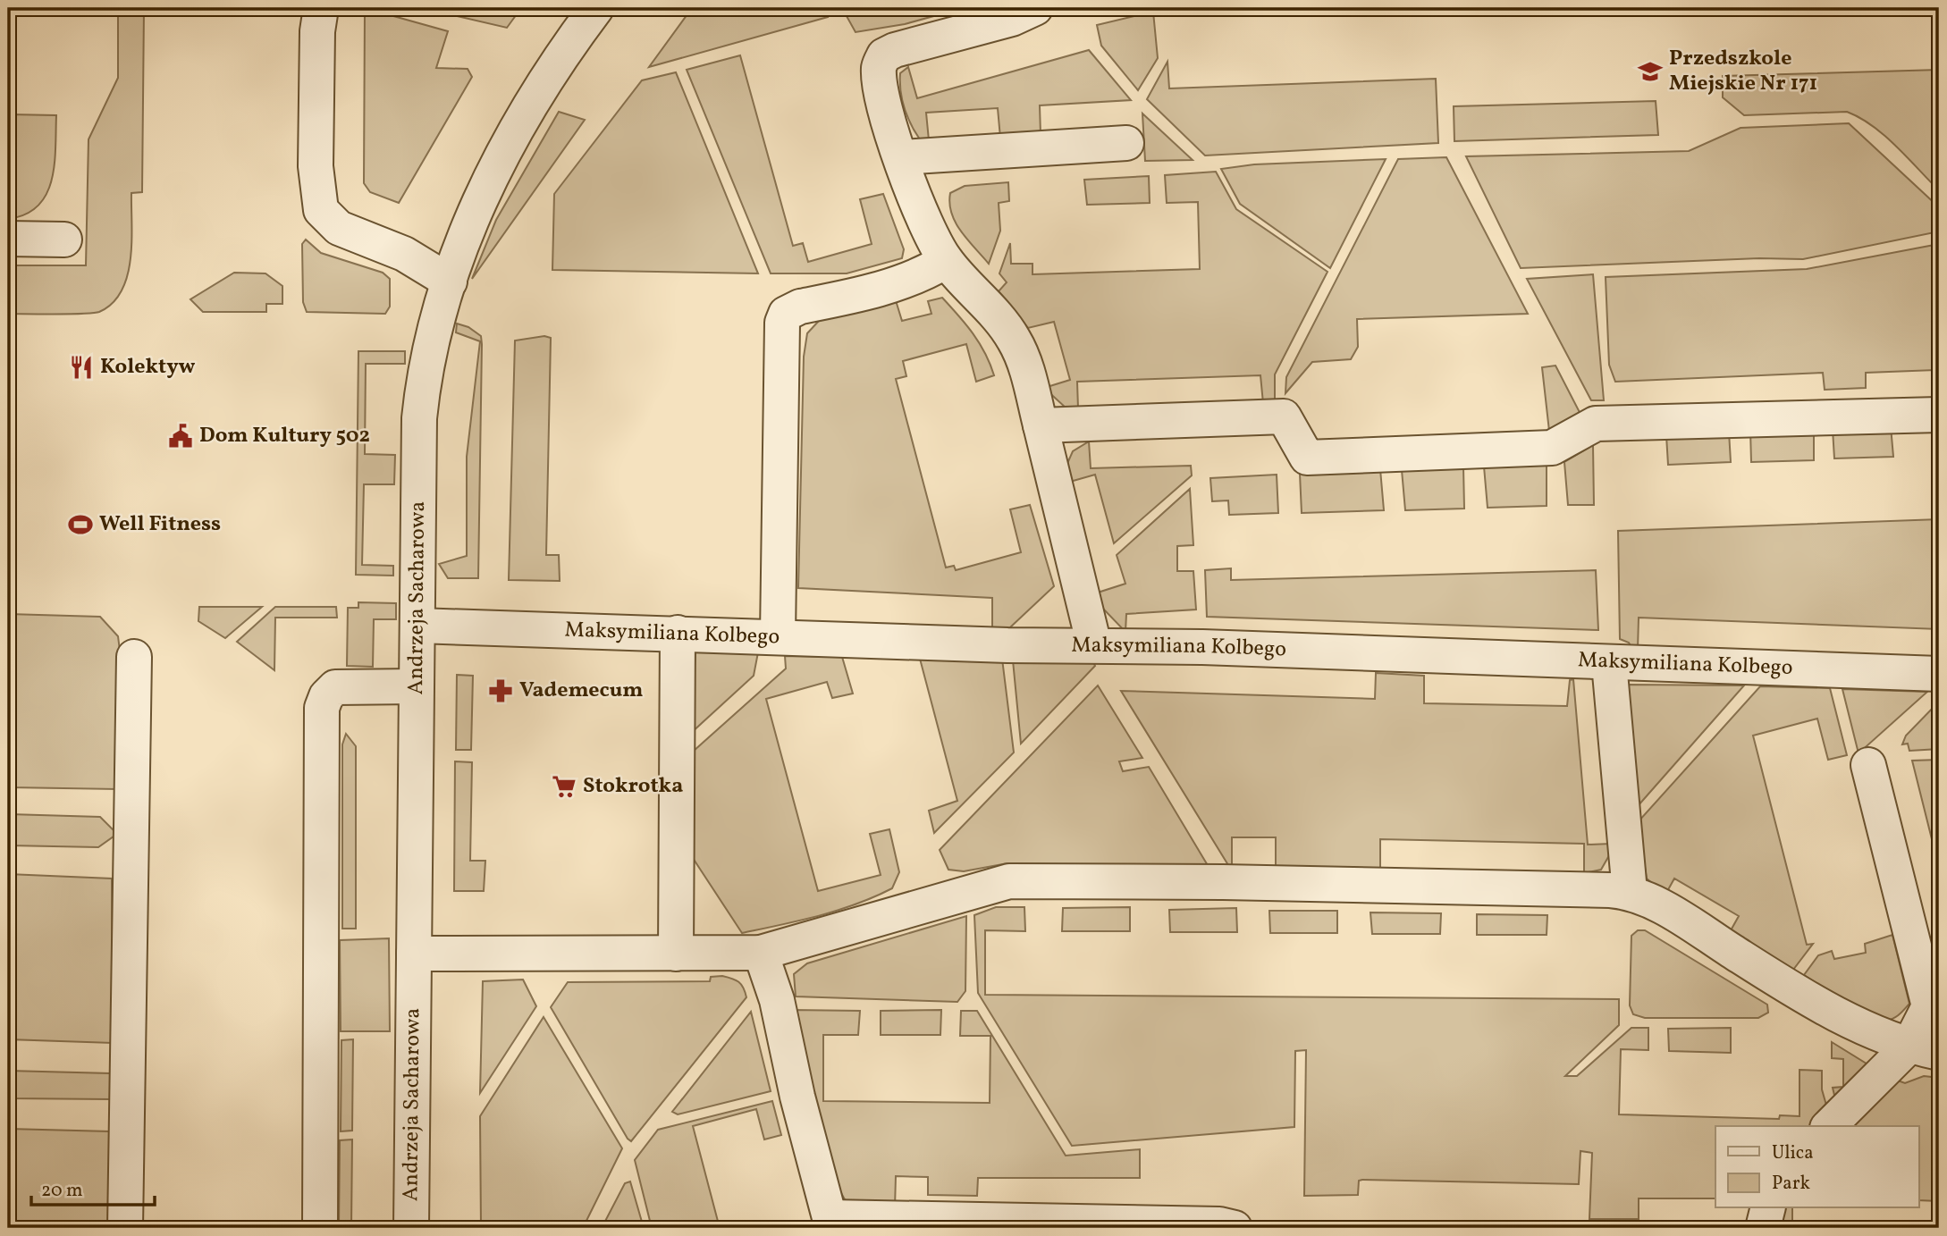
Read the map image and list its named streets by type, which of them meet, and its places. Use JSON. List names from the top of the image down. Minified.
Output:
{"streets":{"street":["Andrzeja Sacharowa","Maksymiliana Kolbego"]},"crossings":[["Andrzeja Sacharowa","Maksymiliana Kolbego"]],"places":{"school or university":["Przedszkole Miejskie Nr 171"],"restaurant":["Kolektyw"],"public building":["Dom Kultury 502"],"sports":["Well Fitness"],"pharmacy":["Vademecum"],"supermarket":["Stokrotka"]},"legend":["Ulica","Park"],"scale_bar":"20 m"}
